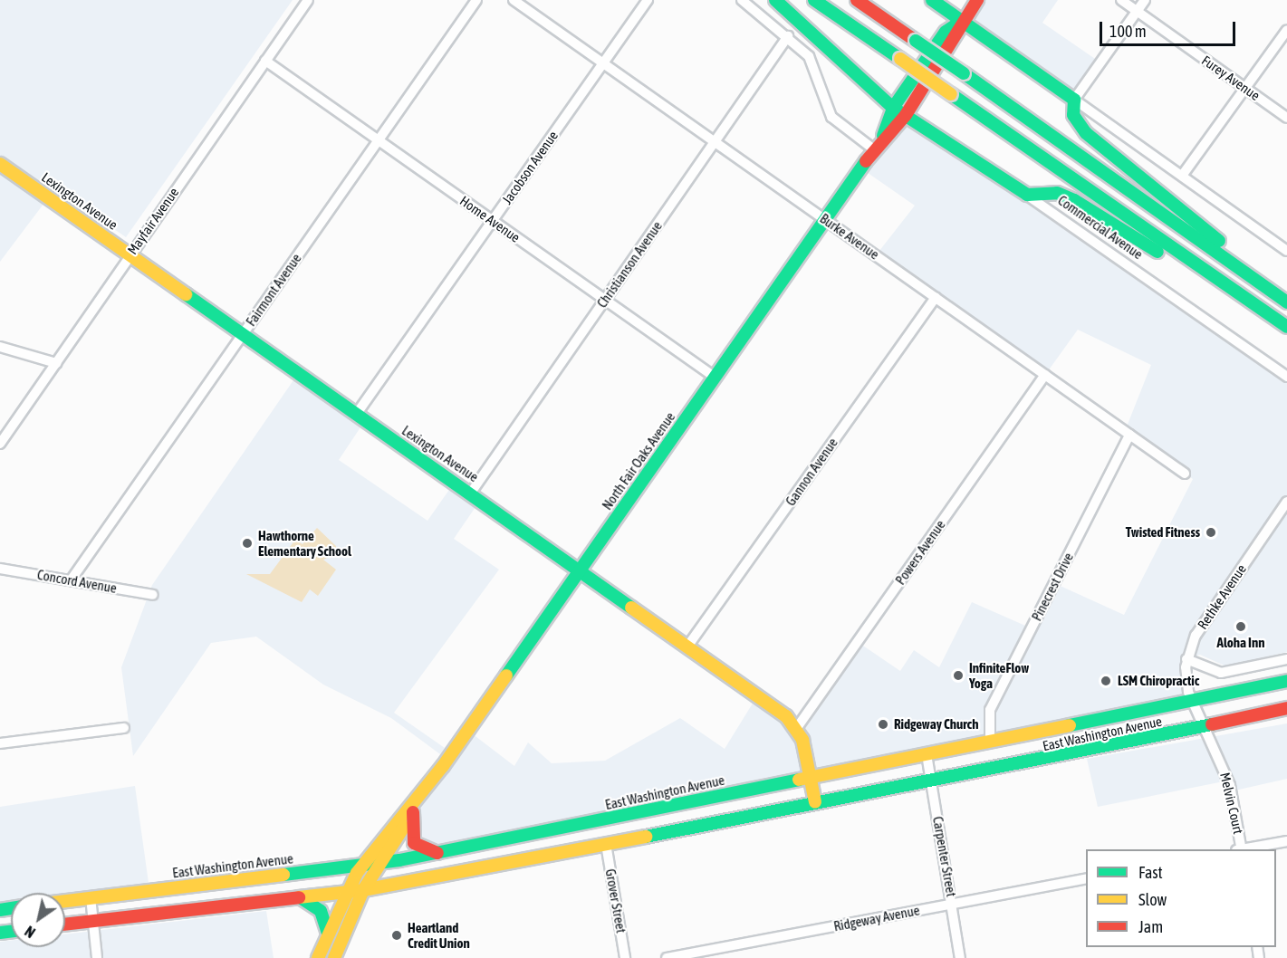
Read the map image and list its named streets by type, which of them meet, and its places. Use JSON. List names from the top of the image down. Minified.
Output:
{"streets":{"main road":["Lexington Avenue","Commercial Avenue","North Fair Oaks Avenue","East Washington Avenue"],"street":["Furey Avenue","Jacobson Avenue","Home Avenue","Mayfair Avenue","Burke Avenue","Christianson Avenue","Fairmont Avenue","Gannon Avenue","Powers Avenue","Concord Avenue","Pinecrest Drive","Rethke Avenue","Melvin Court","Carpenter Street","Grover Street","Ridgeway Avenue"]},"crossings":[["Jacobson Avenue","Lexington Avenue"],["Jacobson Avenue","Home Avenue"],["Jacobson Avenue","Burke Avenue"],["Lexington Avenue","Mayfair Avenue"],["Lexington Avenue","Christianson Avenue"],["Lexington Avenue","Fairmont Avenue"],["Lexington Avenue","North Fair Oaks Avenue"],["Lexington Avenue","Gannon Avenue"],["Lexington Avenue","Powers Avenue"],["Lexington Avenue","East Washington Avenue"],["Home Avenue","Mayfair Avenue"],["Home Avenue","Christianson Avenue"],["Home Avenue","Fairmont Avenue"],["Home Avenue","North Fair Oaks Avenue"],["Commercial Avenue","North Fair Oaks Avenue"],["Burke Avenue","Christianson Avenue"],["Burke Avenue","North Fair Oaks Avenue"],["Burke Avenue","Gannon Avenue"],["Burke Avenue","Powers Avenue"],["Burke Avenue","Pinecrest Drive"],["Fairmont Avenue","Concord Avenue"],["North Fair Oaks Avenue","East Washington Avenue"],["Pinecrest Drive","East Washington Avenue"],["Rethke Avenue","East Washington Avenue"],["Rethke Avenue","Melvin Court"],["East Washington Avenue","Melvin Court"],["East Washington Avenue","Carpenter Street"],["East Washington Avenue","Grover Street"],["Carpenter Street","Ridgeway Avenue"]],"places":["Twisted Fitness","Hawthorne Elementary School","Aloha Inn","InfiniteFlow Yoga","LSM Chiropractic","Ridgeway Church","Heartland Credit Union"],"legend":["Fast","Slow","Jam"],"scale_bar":"100 m","north":"bottom left"}
